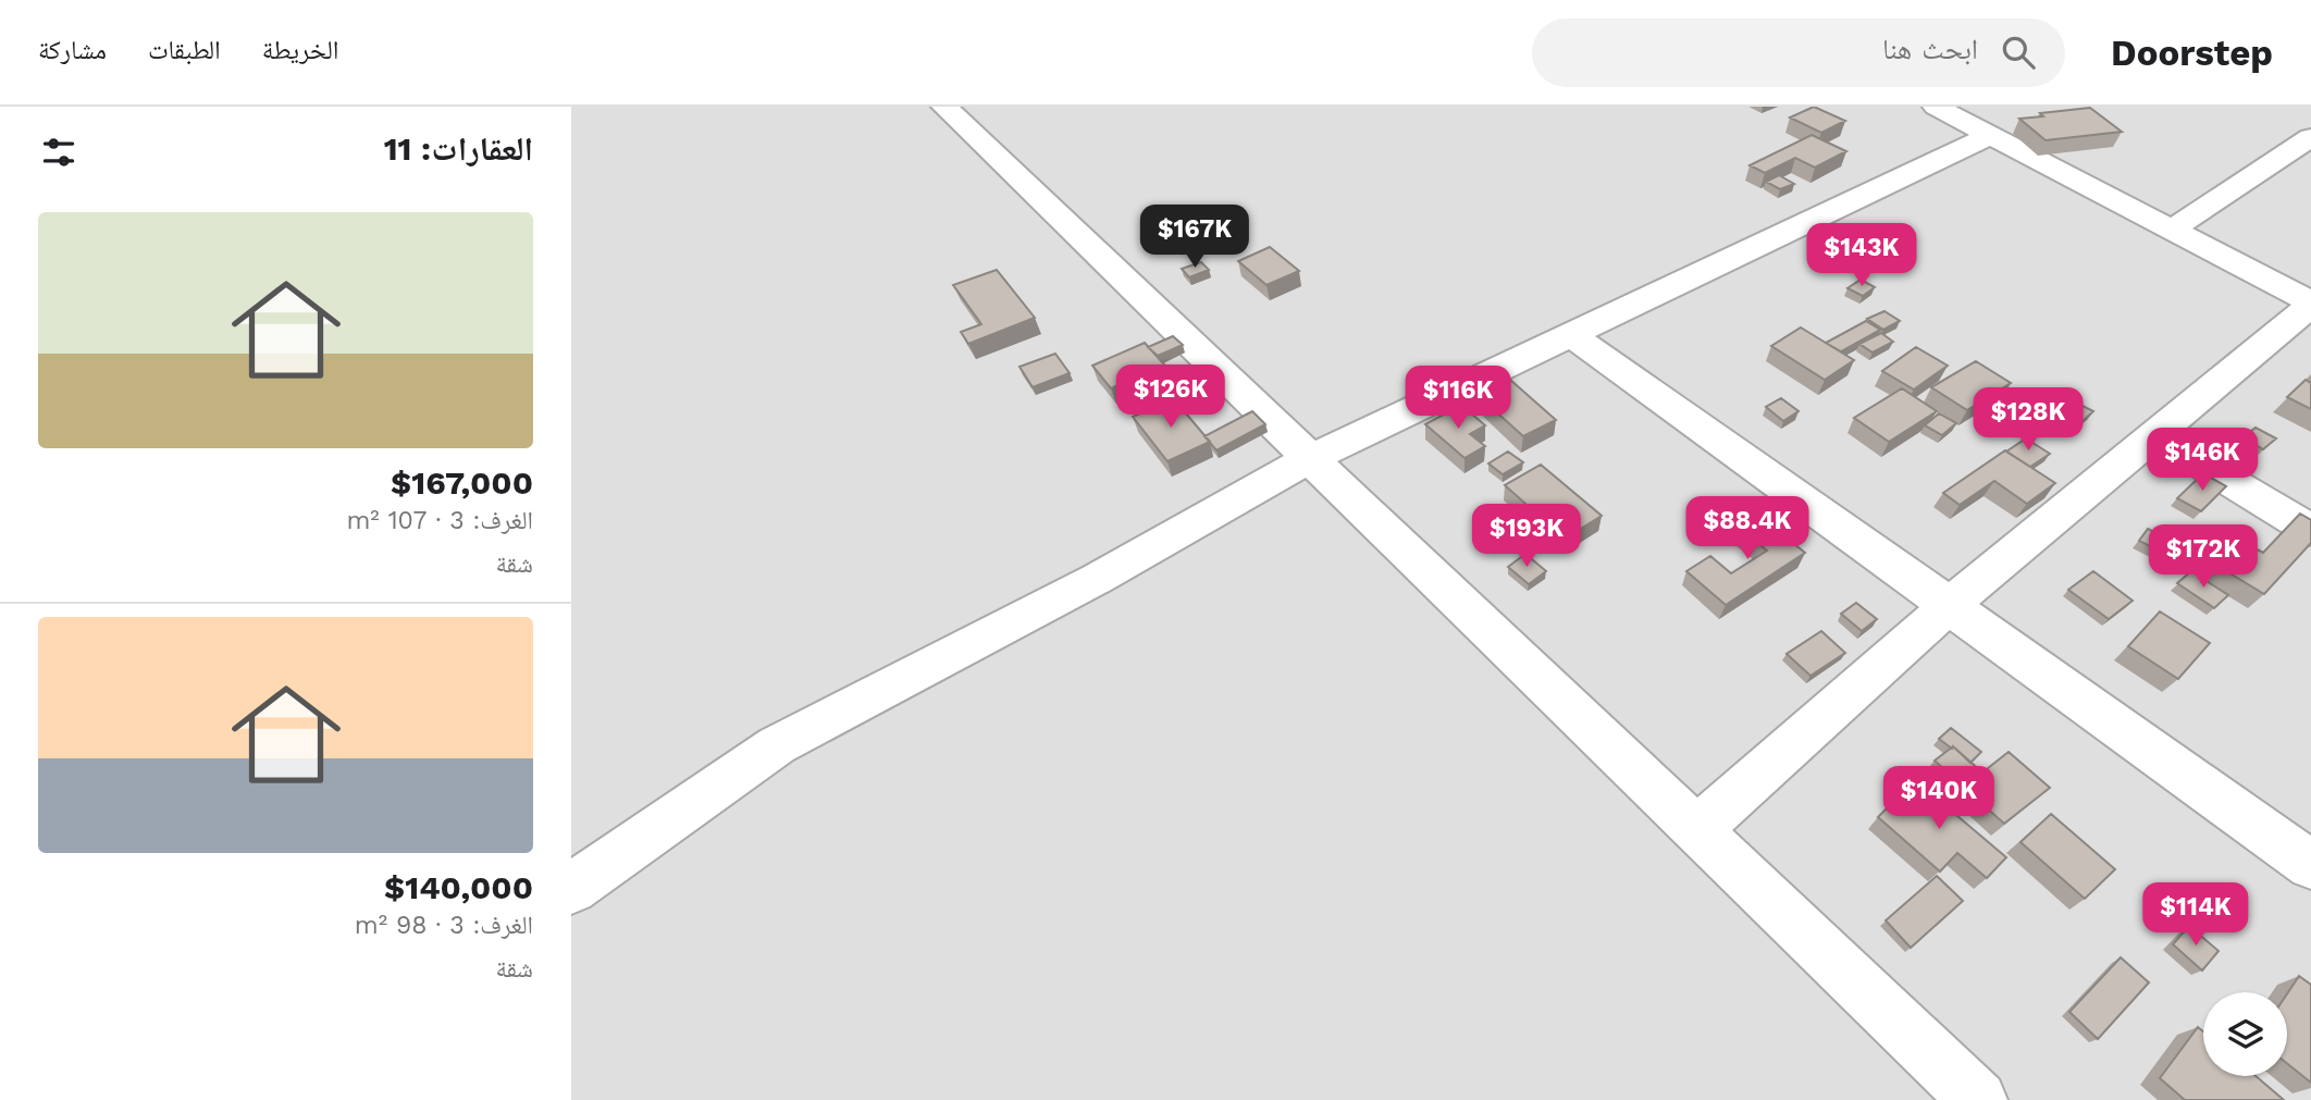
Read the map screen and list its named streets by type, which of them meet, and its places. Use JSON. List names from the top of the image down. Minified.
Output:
{"page":{"header":"Doorstep","search":"ابحث هنا","nav":["الخريطة","الطبقات","مشاركة"],"heading":"العقارات: 11","list":[{"name":"$167,000","note":"الغرف: 3 · 107 m² · شقة"},{"name":"$140,000","note":"الغرف: 3 · 98 m² · شقة"}],"price":["$167K","$143K","$126K","$116K","$128K","$146K","$88.4K","$193K","$172K","$140K","$114K"]}}
